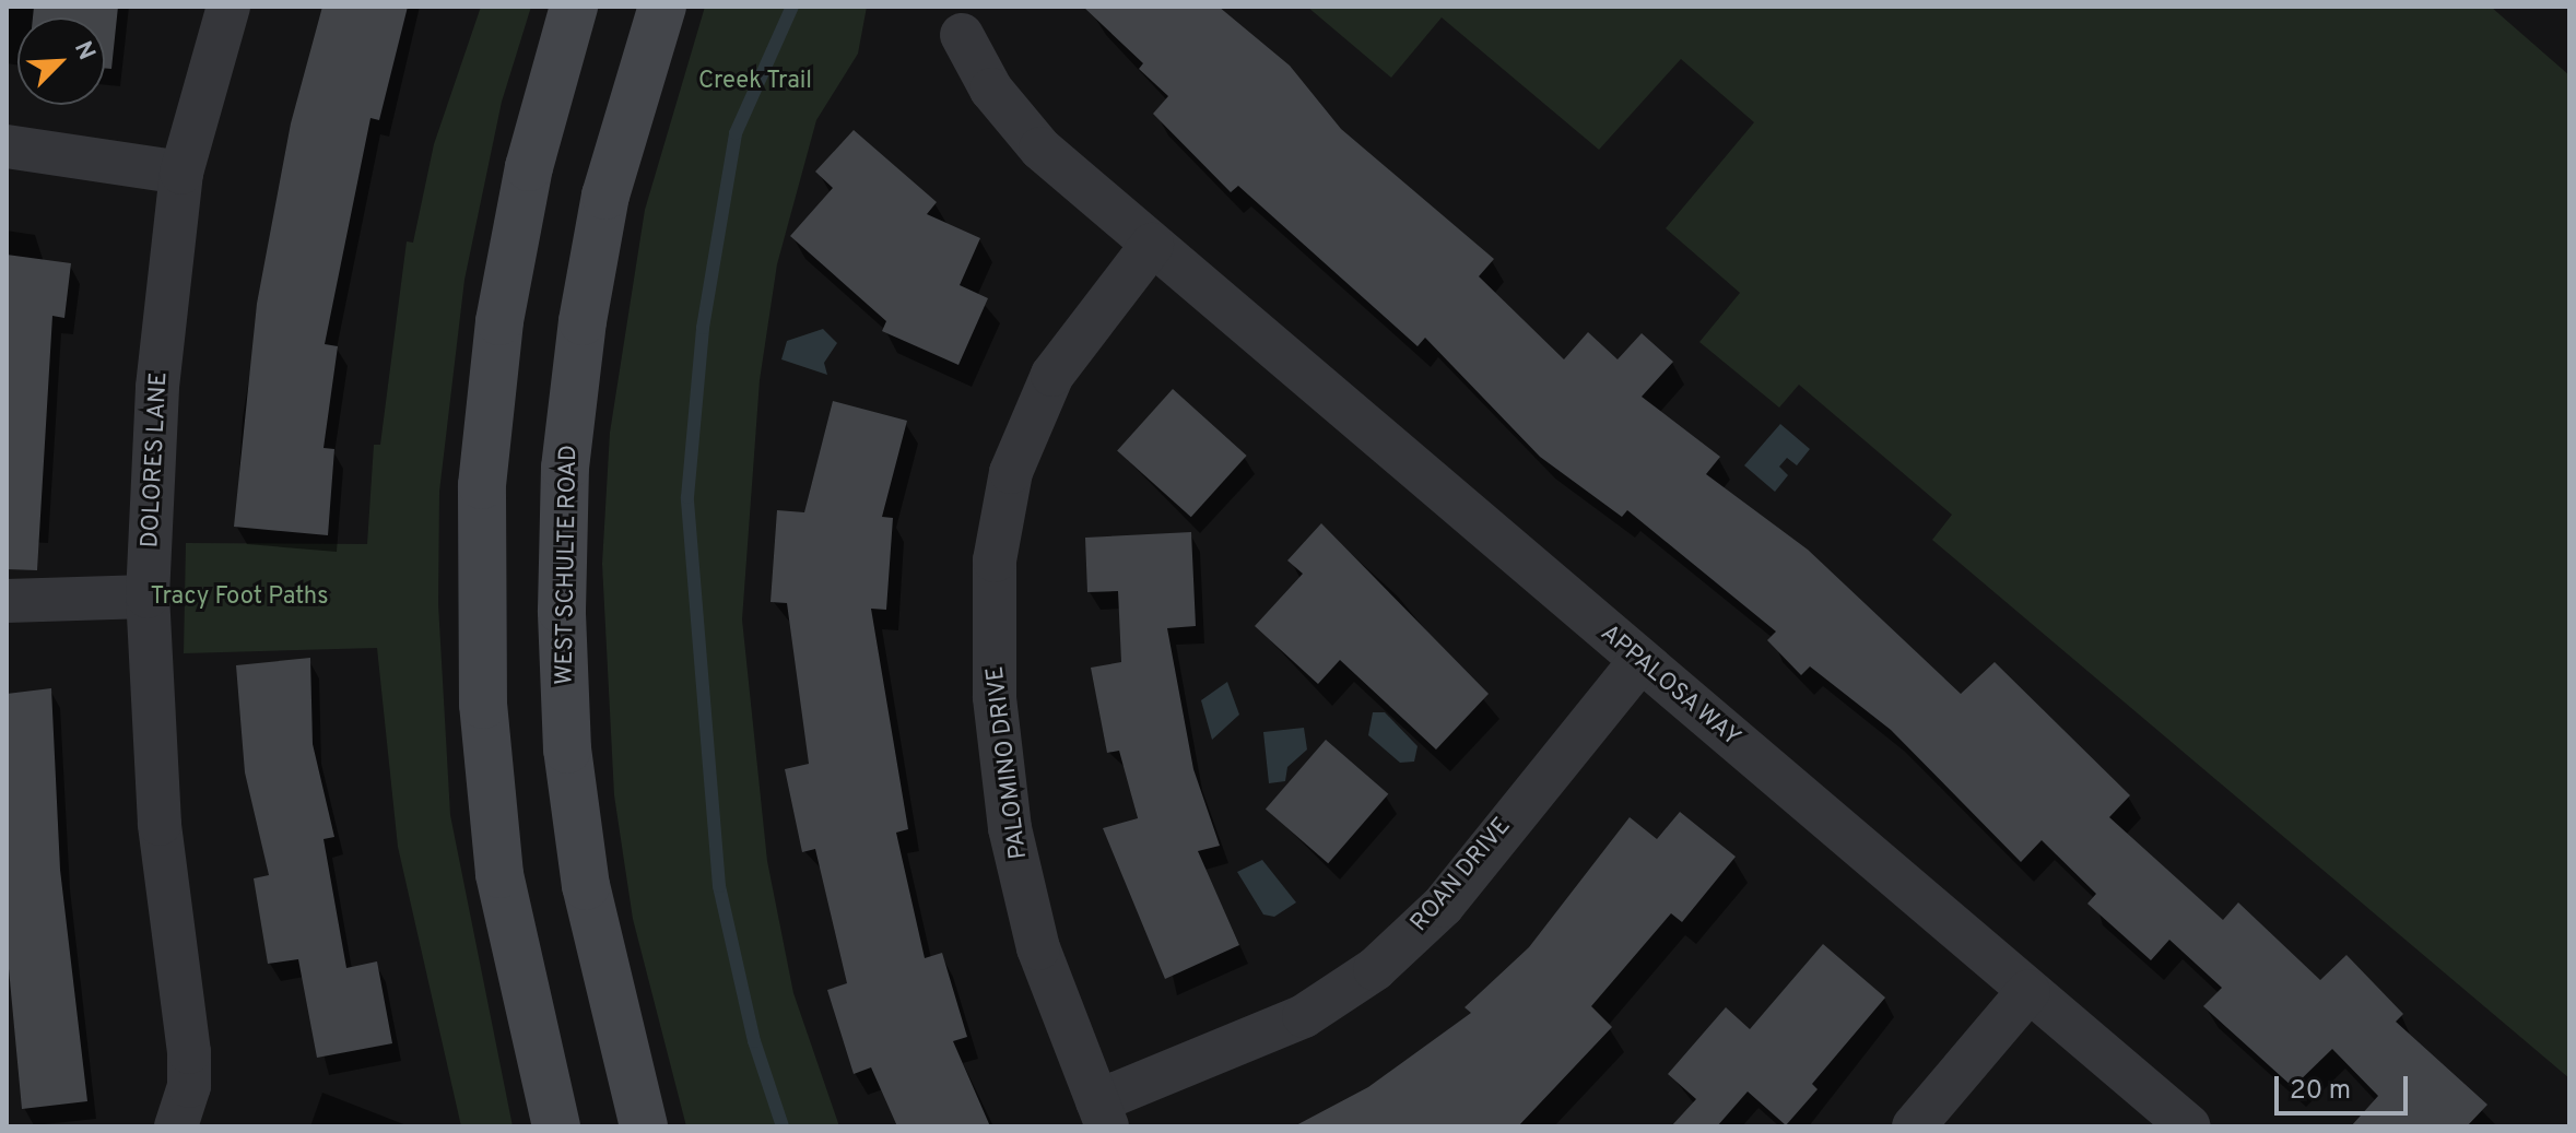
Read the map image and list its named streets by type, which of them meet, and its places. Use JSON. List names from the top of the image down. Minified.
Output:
{"streets":{"main road":["WEST SCHULTE ROAD"],"street":["DOLORES LANE","APPALOSA WAY","PALOMINO DRIVE","ROAN DRIVE"]},"crossings":[["APPALOSA WAY","PALOMINO DRIVE"],["APPALOSA WAY","ROAN DRIVE"],["PALOMINO DRIVE","ROAN DRIVE"]],"parks":["Creek Trail","Tracy Foot Paths"],"scale_bar":"20 m","north":"top right"}
